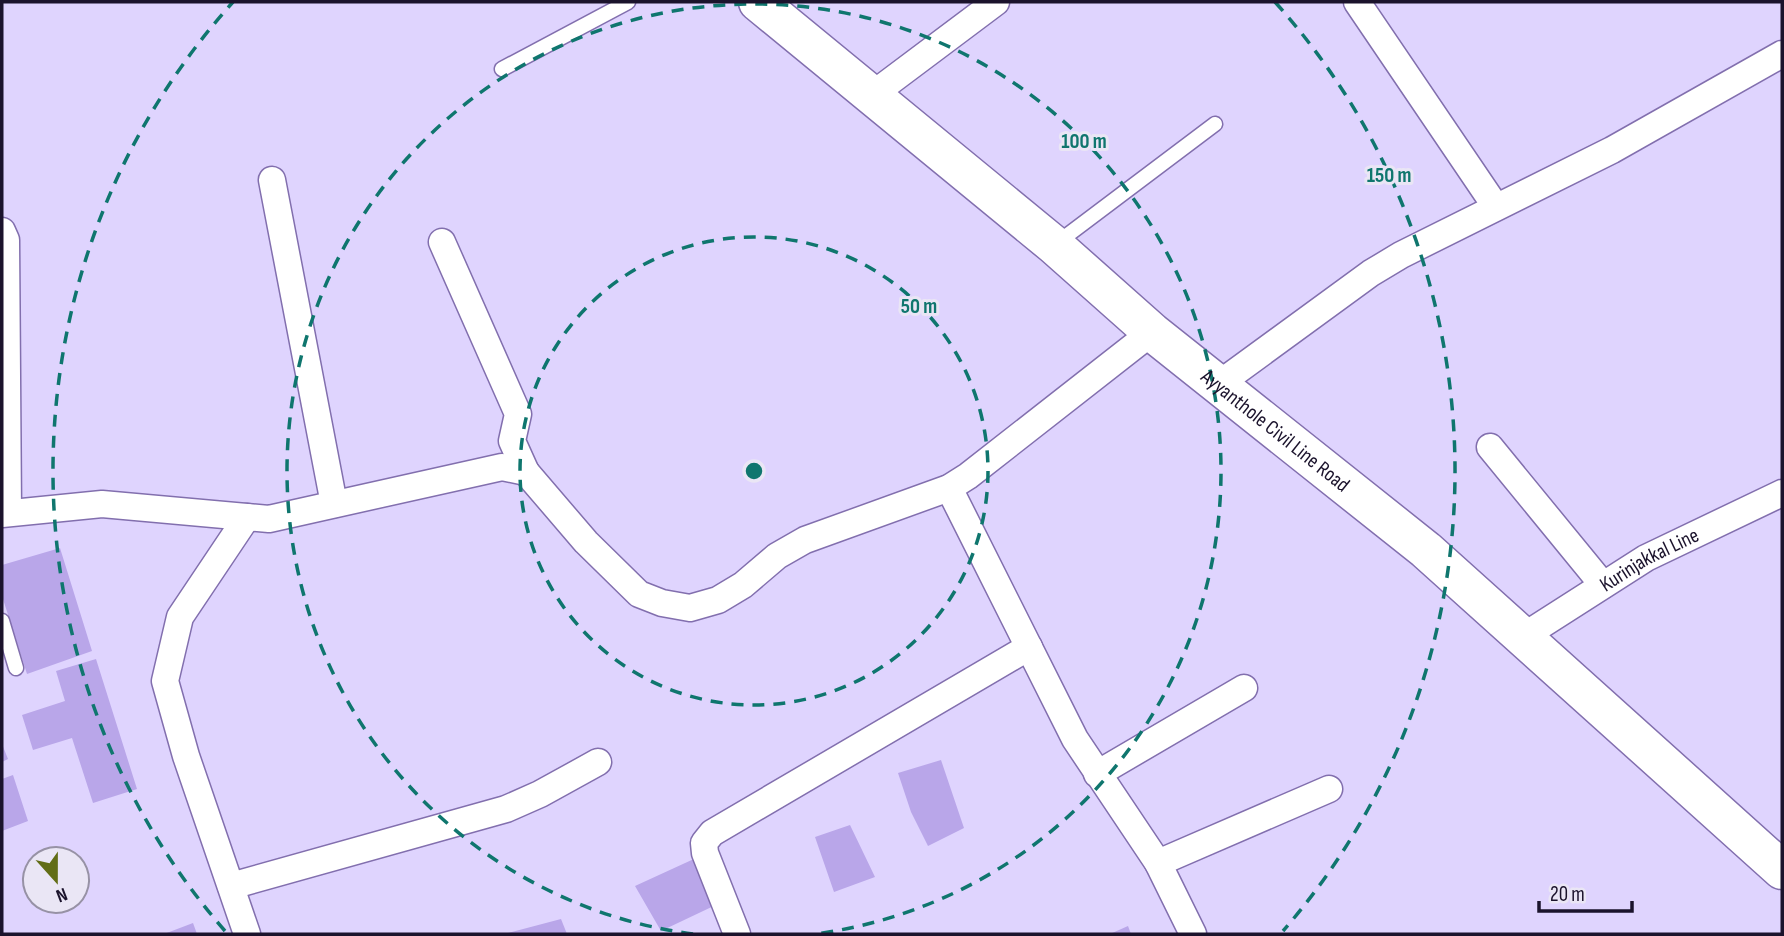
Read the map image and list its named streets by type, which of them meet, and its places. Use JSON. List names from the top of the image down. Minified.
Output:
{"streets":{"main road":["Ayyanthole Civil Line Road"],"street":["Kurinjakkal Line"]},"crossings":[["Ayyanthole Civil Line Road","Kurinjakkal Line"]],"scale_bar":"20 m","north":"bottom","rings":["100 m","150 m","50 m"]}
